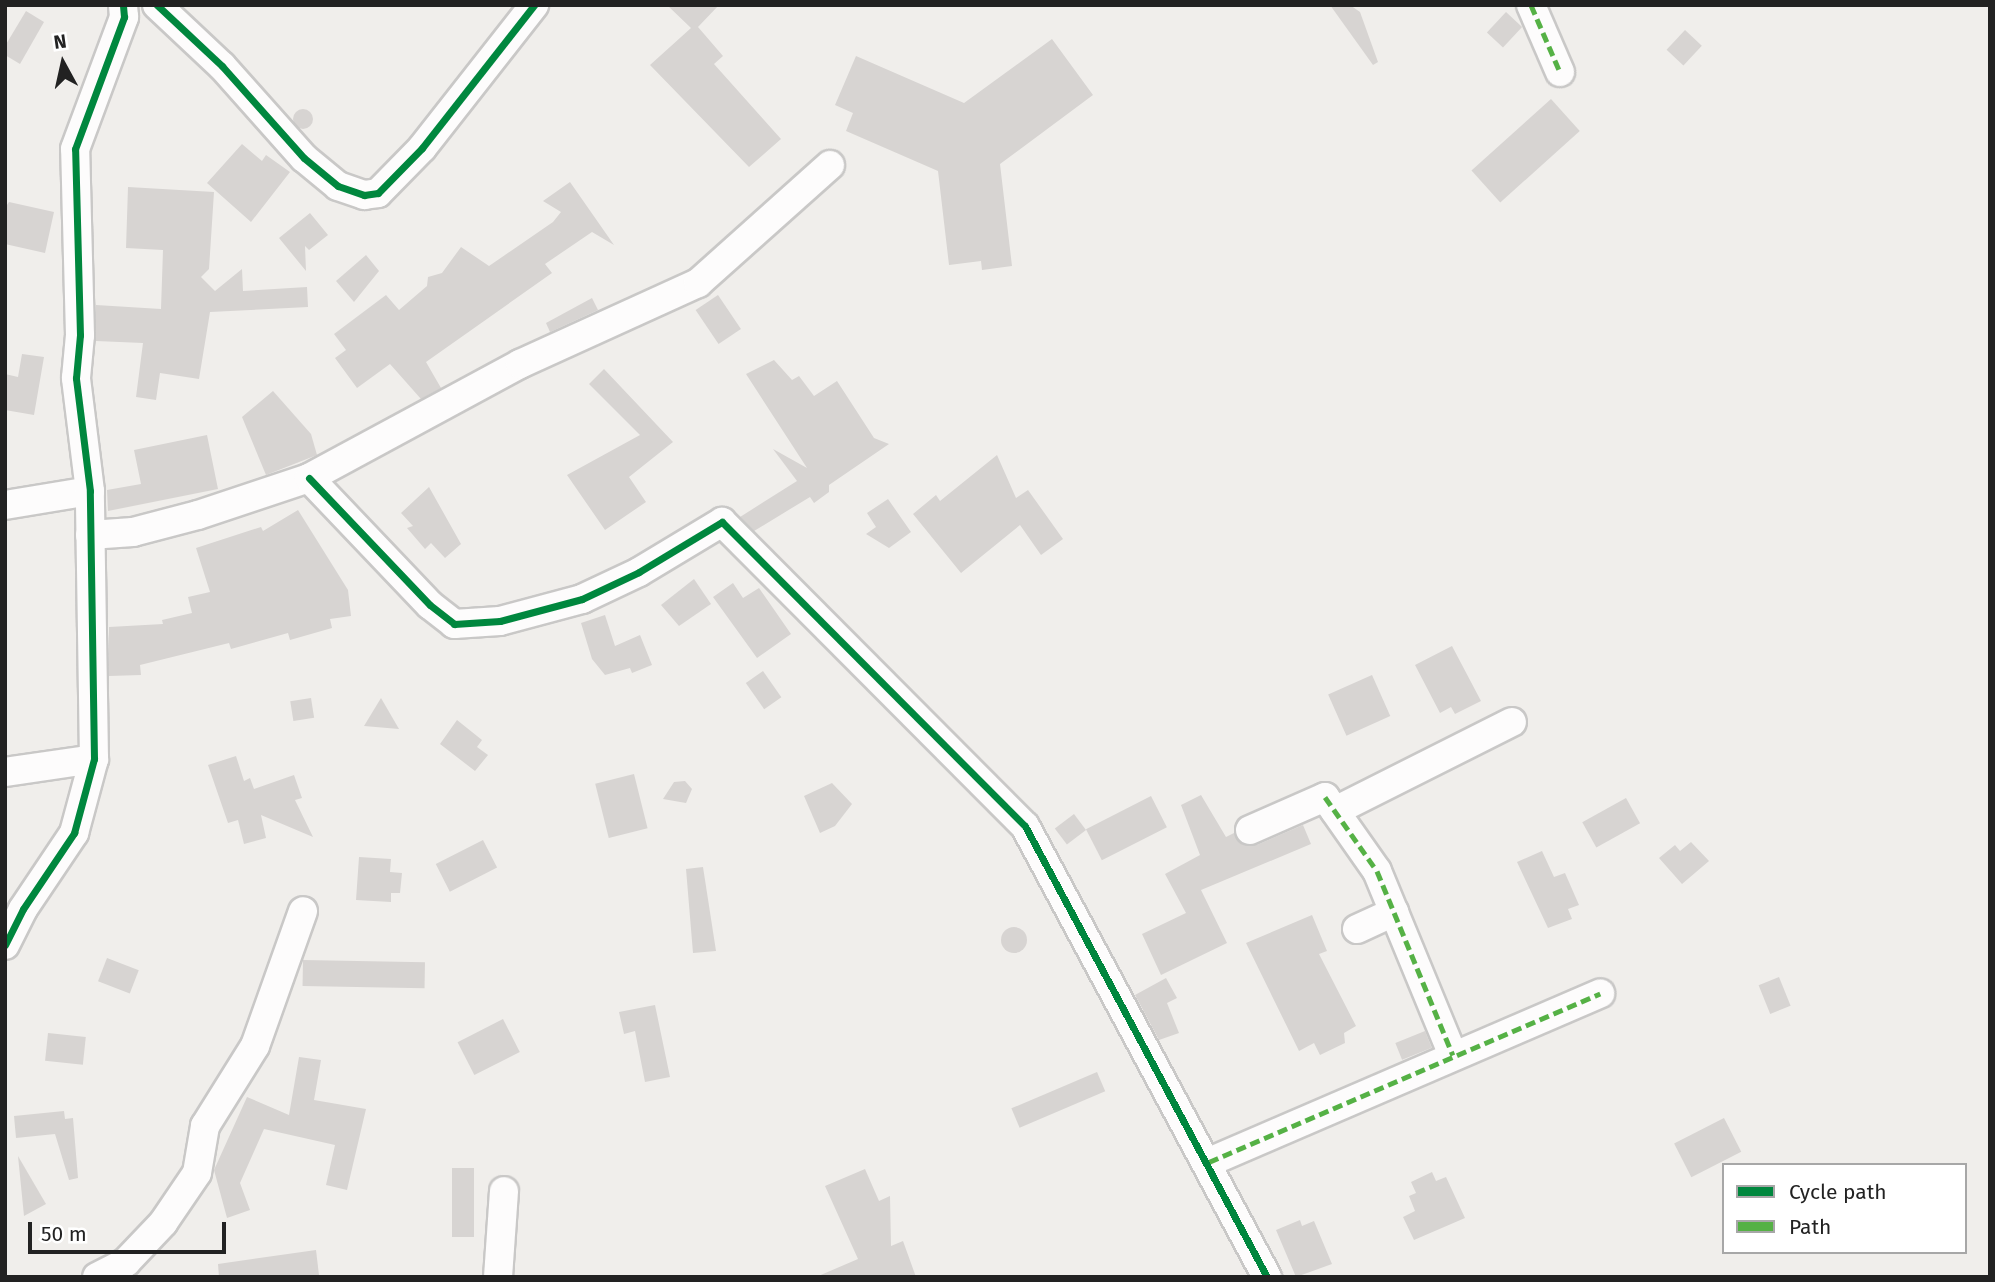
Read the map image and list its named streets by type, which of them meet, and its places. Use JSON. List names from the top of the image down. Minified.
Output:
{"legend":["Cycle path","Path"],"scale_bar":"50 m","north":"top"}
